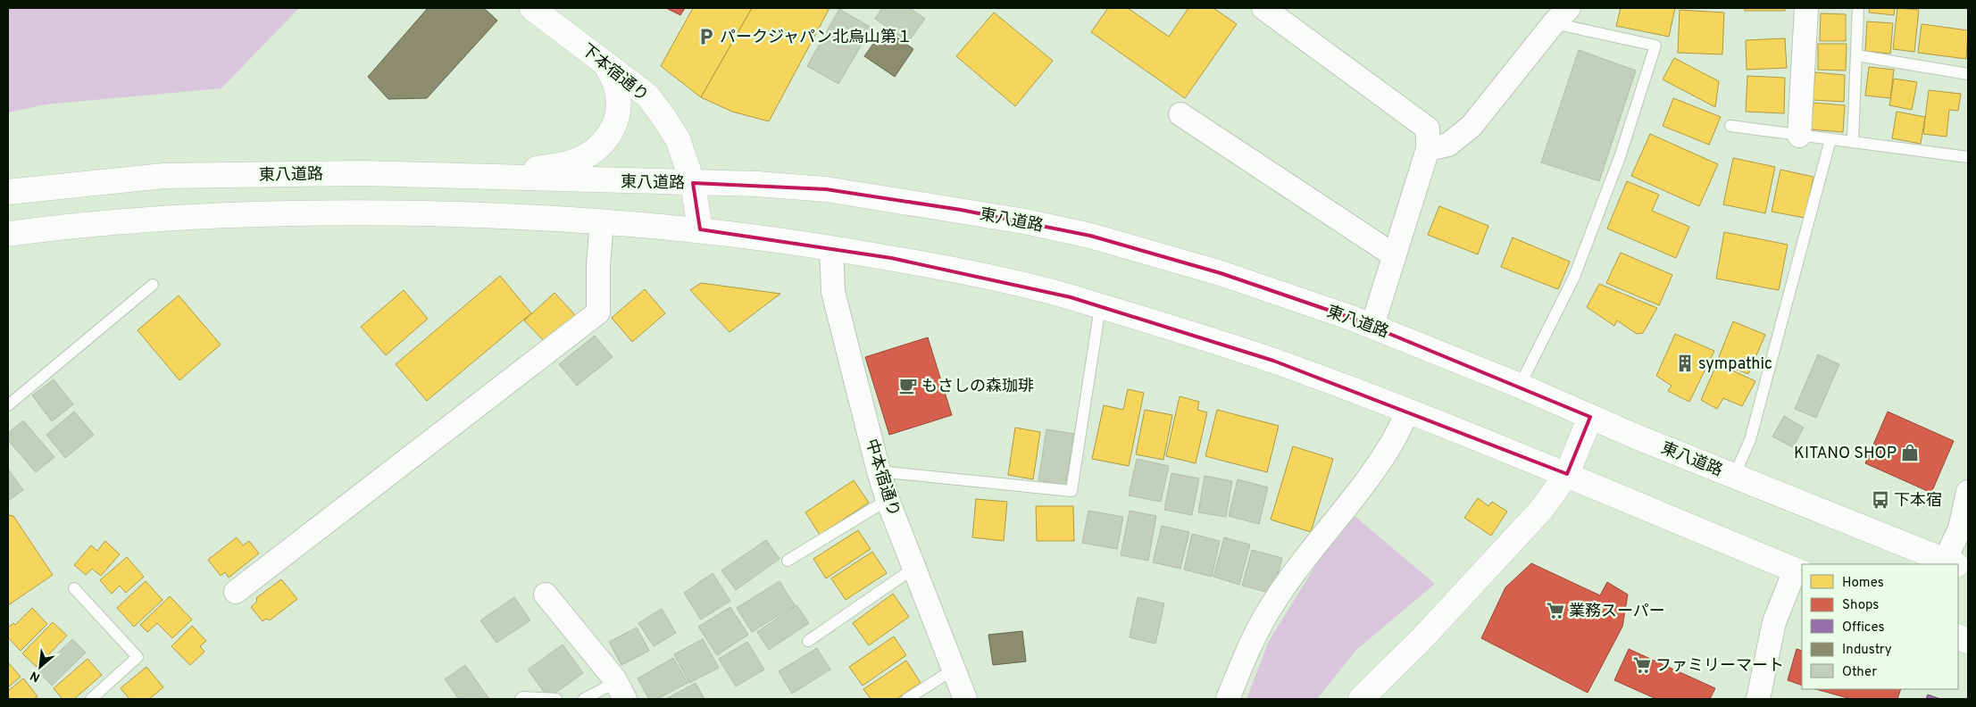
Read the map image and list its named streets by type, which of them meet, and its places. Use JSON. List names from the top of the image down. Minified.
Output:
{"streets":{"main road":["下本宿通り","東八道路"],"street":["中本宿通り"]},"crossings":[["下本宿通り","東八道路"]],"places":{"parking":["パークジャパン北烏山第１"],"building":["sympathic"],"cafe":["もさしの森珈琲"],"shop":["KITANO SHOP"],"bus stop":["下本宿"],"supermarket":["業務スーパー","ファミリーマート"]},"legend":["Homes","Shops","Offices","Industry","Other"],"north":"bottom left"}
